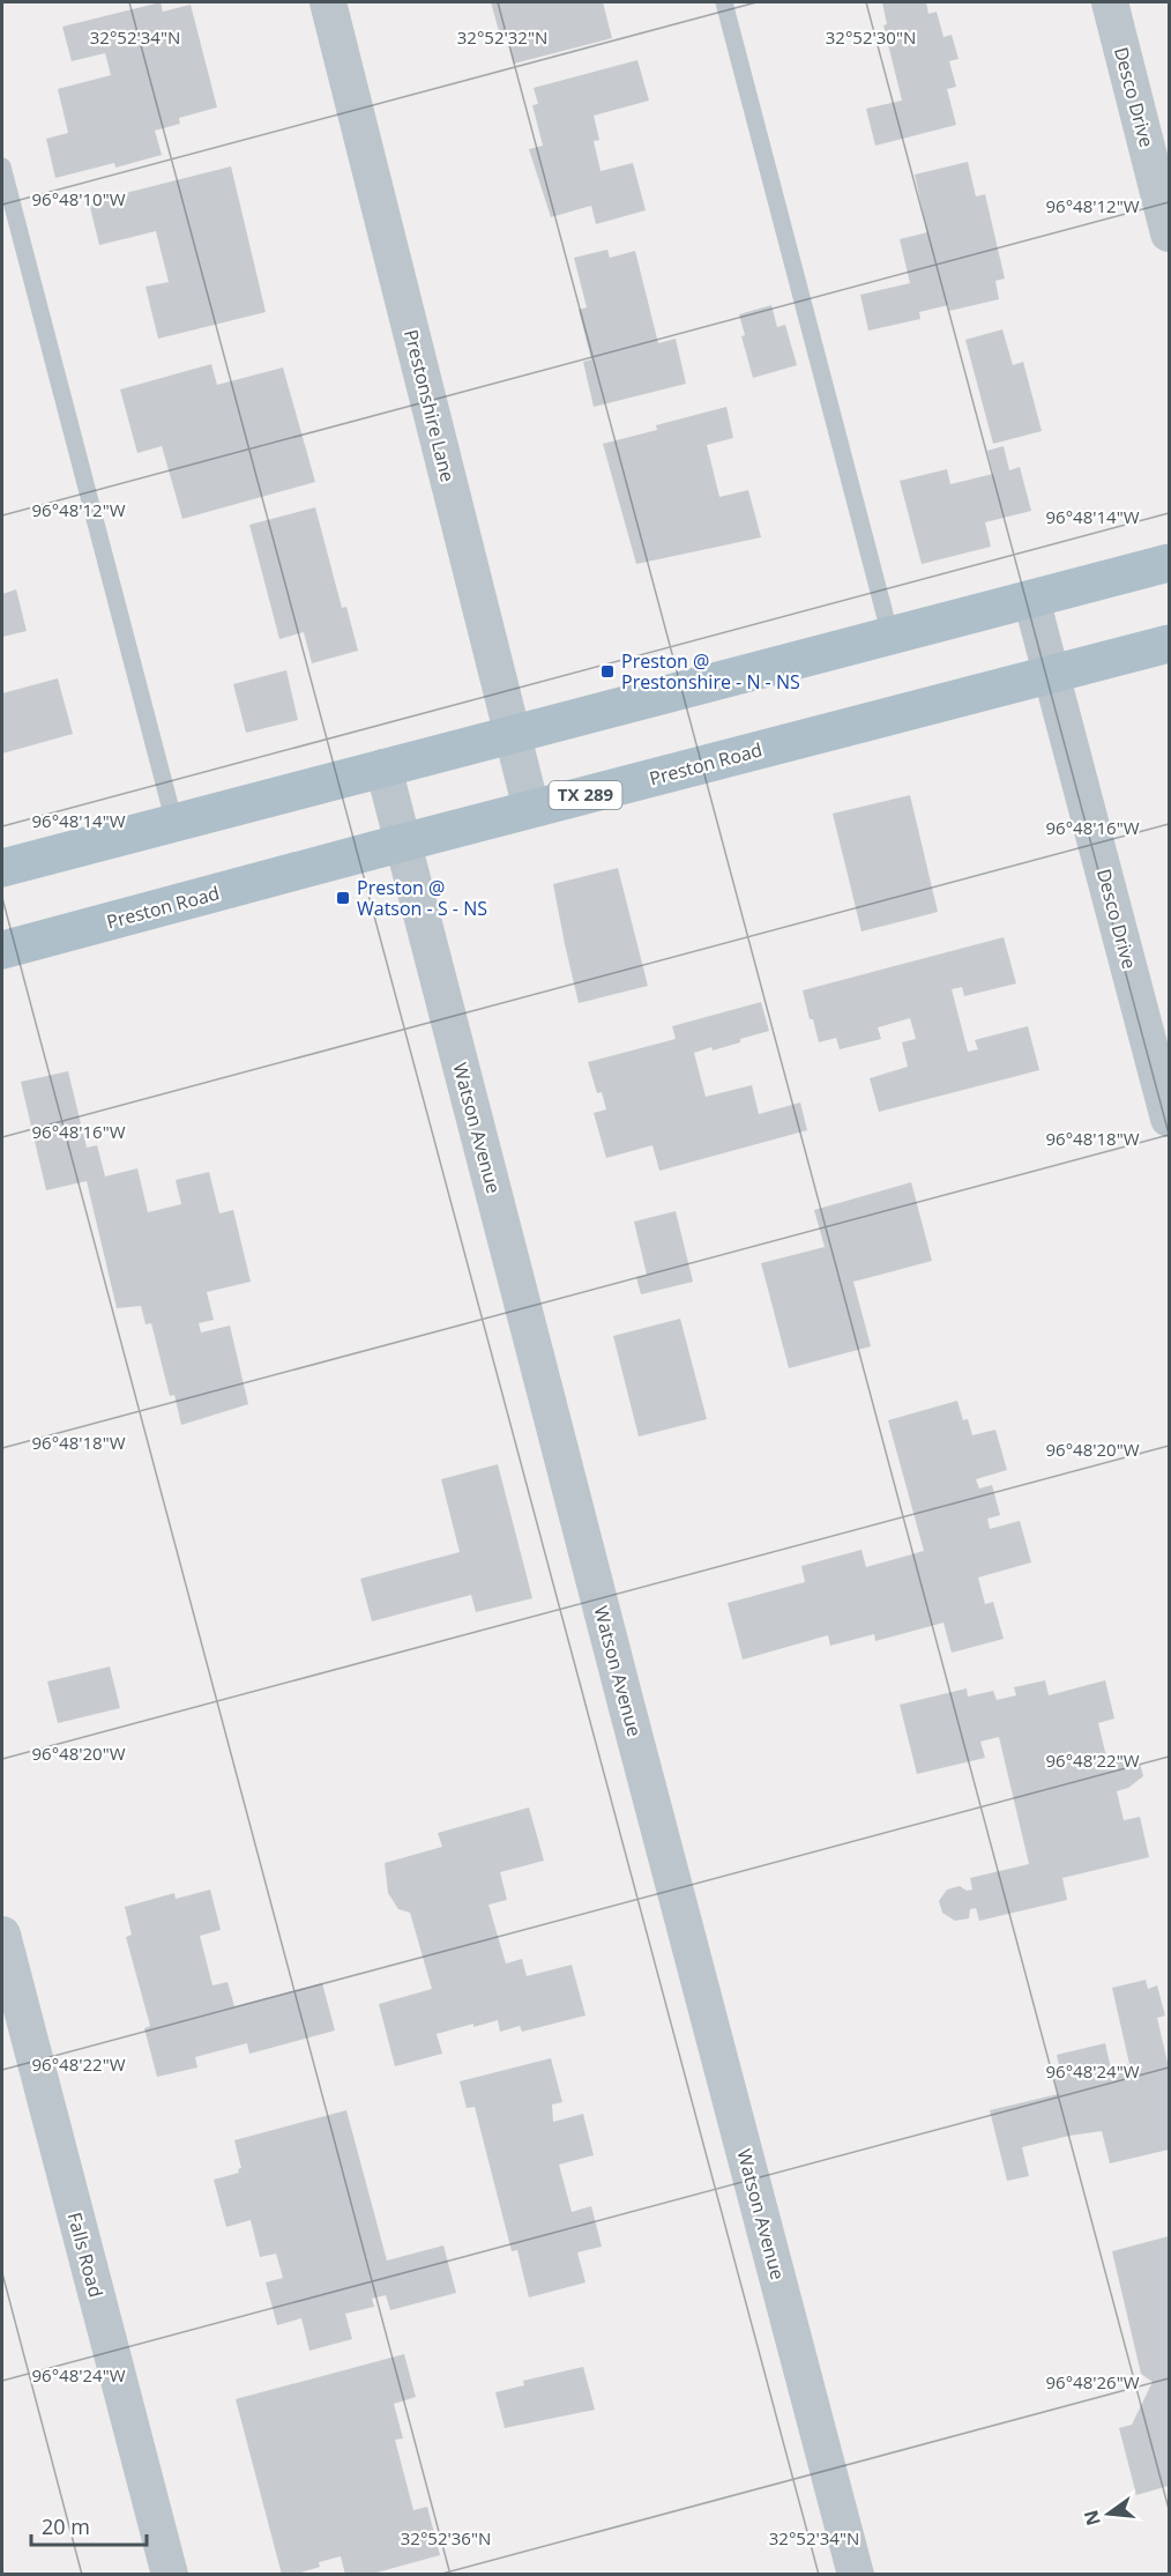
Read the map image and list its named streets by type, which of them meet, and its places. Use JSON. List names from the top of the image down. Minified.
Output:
{"streets":{"main road":["Preston Road","TX 289"],"street":["Desco Drive","Prestonshire Lane","Watson Avenue","Falls Road"]},"crossings":[["Desco Drive","Preston Road"],["Prestonshire Lane","Preston Road"],["Preston Road","Watson Avenue"]],"places":{"transit":["Preston @ Prestonshire - N - NS","Preston @ Watson - S - NS"]},"scale_bar":"20 m","north":"left","coordinates":["32°52'34\"N","32°52'32\"N","32°52'30\"N","96°48'10\"W","96°48'12\"W","96°48'14\"W","96°48'16\"W","96°48'18\"W","96°48'20\"W","96°48'22\"W","96°48'24\"W","96°48'26\"W","32°52'36\"N"]}
